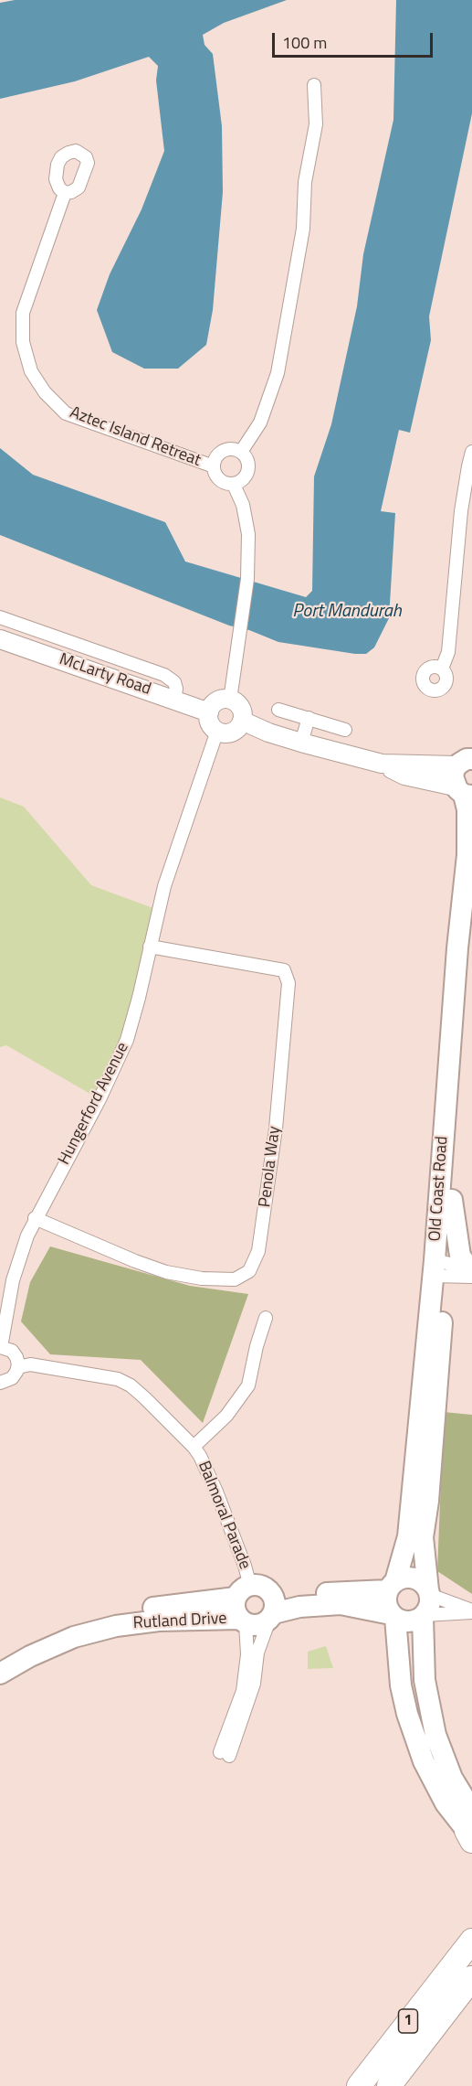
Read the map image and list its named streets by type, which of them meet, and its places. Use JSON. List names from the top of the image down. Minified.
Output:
{"streets":{"highway":["1"],"main road":["Old Coast Road","Rutland Drive"],"street":["Aztec Island Retreat","McLarty Road","Hungerford Avenue","Penola Way","Balmoral Parade"]},"crossings":[["McLarty Road","Hungerford Avenue"],["Hungerford Avenue","Penola Way"],["Balmoral Parade","Rutland Drive"]],"water":["Port Mandurah"],"scale_bar":"100 m"}
